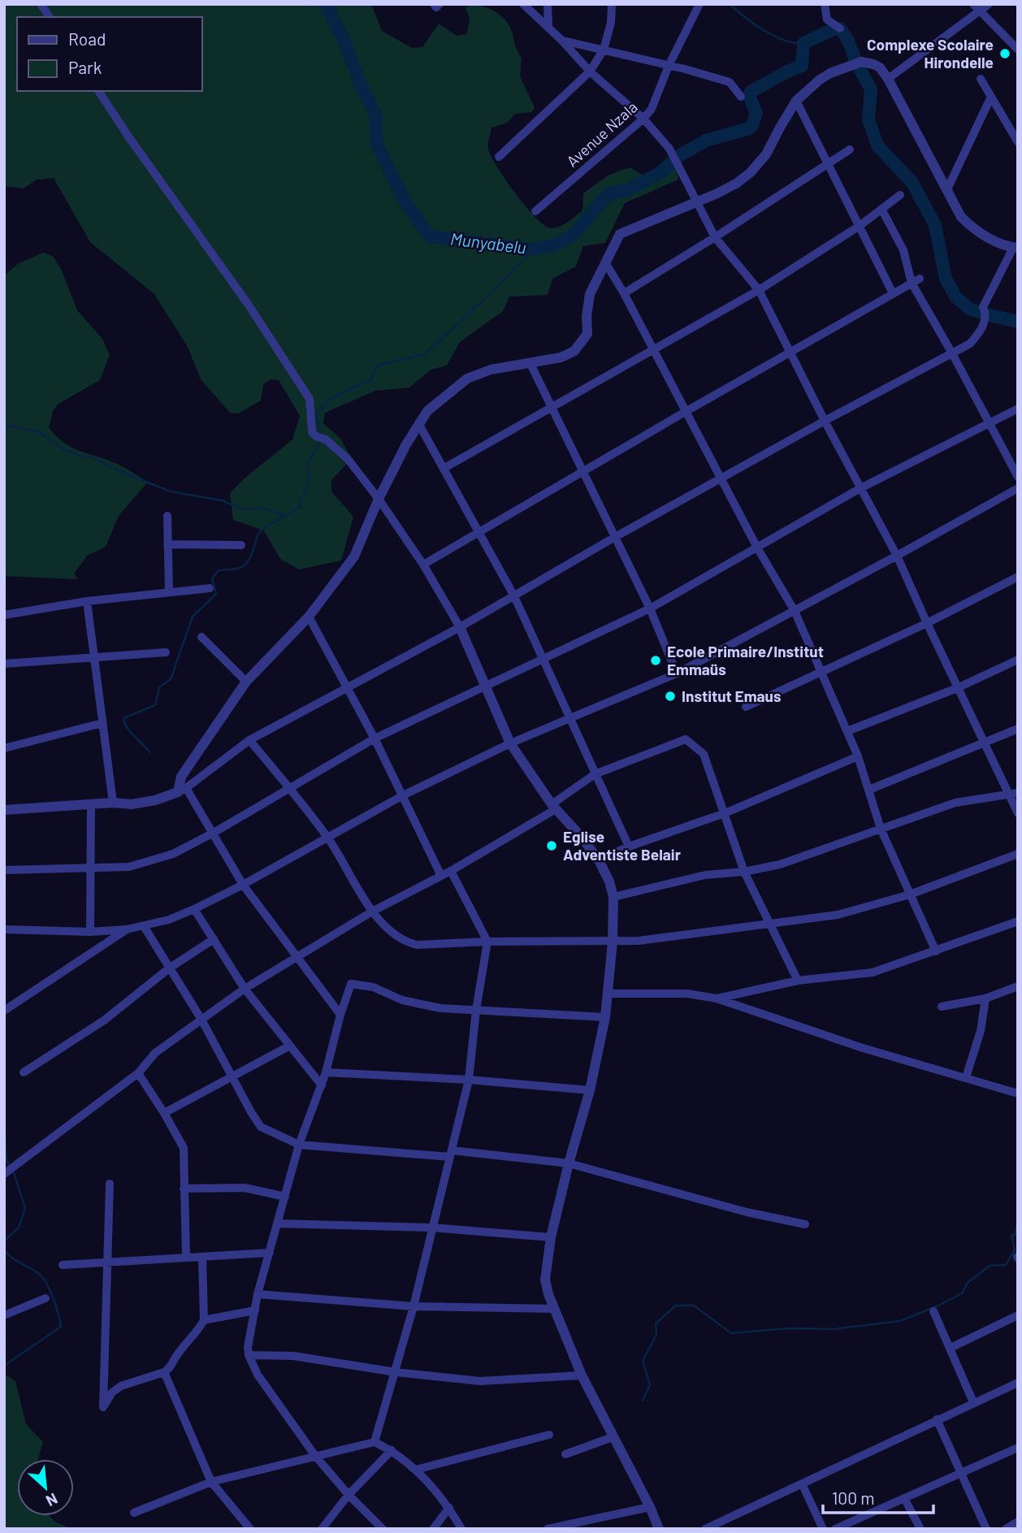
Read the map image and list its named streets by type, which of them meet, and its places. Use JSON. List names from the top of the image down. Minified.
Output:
{"streets":{"street":["Avenue Nzala"]},"water":["Munyabelu"],"places":["Complexe Scolaire Hirondelle","Ecole Primaire/Institut Emmaüs","Institut Emaus","Eglise Adventiste Belair"],"legend":["Road","Park"],"scale_bar":"100 m","north":"bottom right"}
